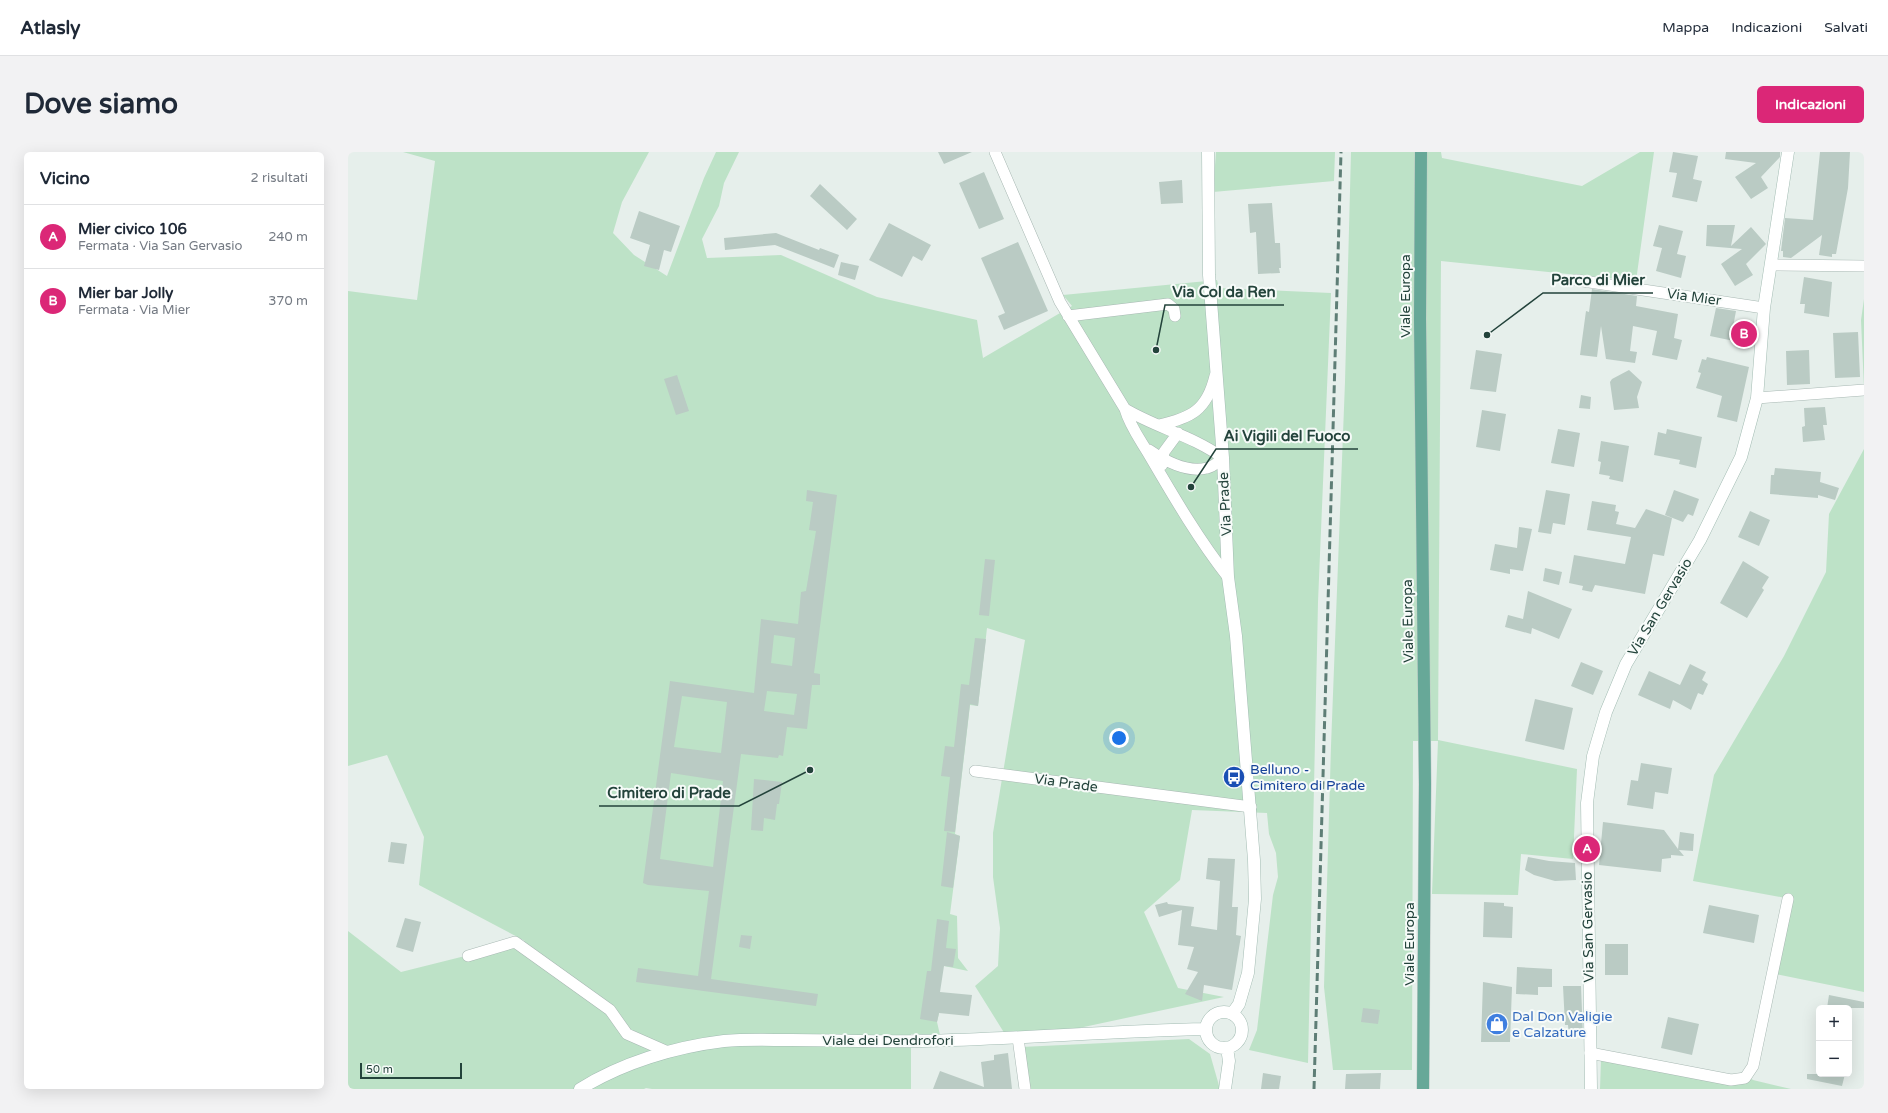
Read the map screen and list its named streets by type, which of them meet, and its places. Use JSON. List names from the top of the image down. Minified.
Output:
{"streets":{"main road":["Viale Europa","Via Prade","Via San Gervasio","Viale dei Dendrofori"],"street":["Via Mier"]},"crossings":[["Via Prade","Viale dei Dendrofori"]],"places":{"other":["Parco di Mier","Via Col da Ren","Ai Vigili del Fuoco","Cimitero di Prade"],"bus stop":["Belluno - Cimitero di Prade"],"shop":["Dal Don Valigie e Calzature"]},"scale_bar":"50 m","page":{"header":"Atlasly","nav":["Mappa","Indicazioni","Salvati"],"buttons":"Indicazioni","title":"Dove siamo","heading":["Vicino","2 risultati"],"list":[{"mark":"A","name":"Mier civico 106","note":"Fermata · Via San Gervasio","value":"240 m"},{"mark":"B","name":"Mier bar Jolly","note":"Fermata · Via Mier","value":"370 m"}],"pins":["B","A"],"map_buttons":["+","−"],"scale":"50 m"}}
